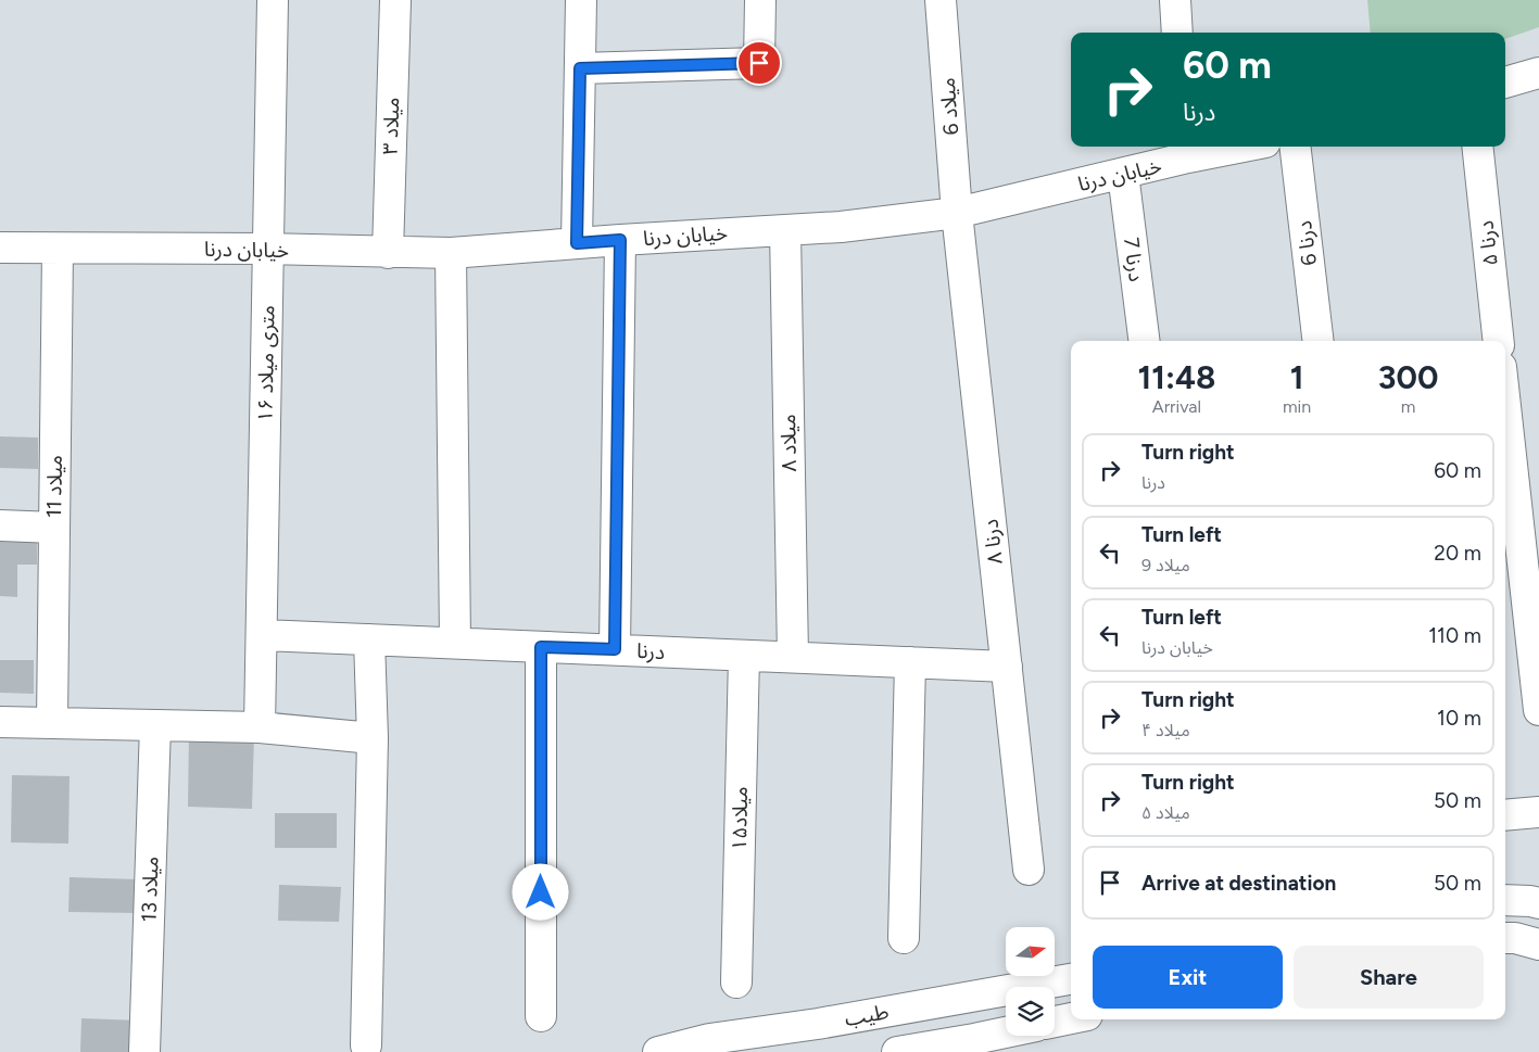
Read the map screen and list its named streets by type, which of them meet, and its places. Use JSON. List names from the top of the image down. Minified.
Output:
{"streets":{"street":["میلاد 6","میلاد ۳","خیابان درنا","درنا 6","درنا ۵","درنا 7","۱۶ متری میلاد","میلاد ۸","میلاد 11","درنا ۸","درنا","میلاد۱۵","میلاد 13","طیب"]},"crossings":[["میلاد 6","خیابان درنا"],["میلاد 6","درنا ۸"],["میلاد ۳","خیابان درنا"],["خیابان درنا","درنا 7"],["خیابان درنا","۱۶ متری میلاد"],["خیابان درنا","میلاد ۸"],["خیابان درنا","میلاد 11"],["خیابان درنا","درنا ۸"],["۱۶ متری میلاد","درنا"],["میلاد ۸","درنا"],["درنا ۸","درنا"],["درنا","میلاد۱۵"]],"north":"right","page":{"turn":["60 m","درنا"],"eta":["11:48","Arrival","1","min","300","m"],"list":[{"name":"Turn right","note":"درنا","value":"60 m"},{"name":"Turn left","note":"میلاد 9","value":"20 m"},{"name":"Turn left","note":"خیابان درنا","value":"110 m"},{"name":"Turn right","note":"میلاد ۴","value":"10 m"},{"name":"Turn right","note":"میلاد ۵","value":"50 m"},{"name":"Arrive at destination","value":"50 m"}],"buttons":["Exit","Share"]}}
